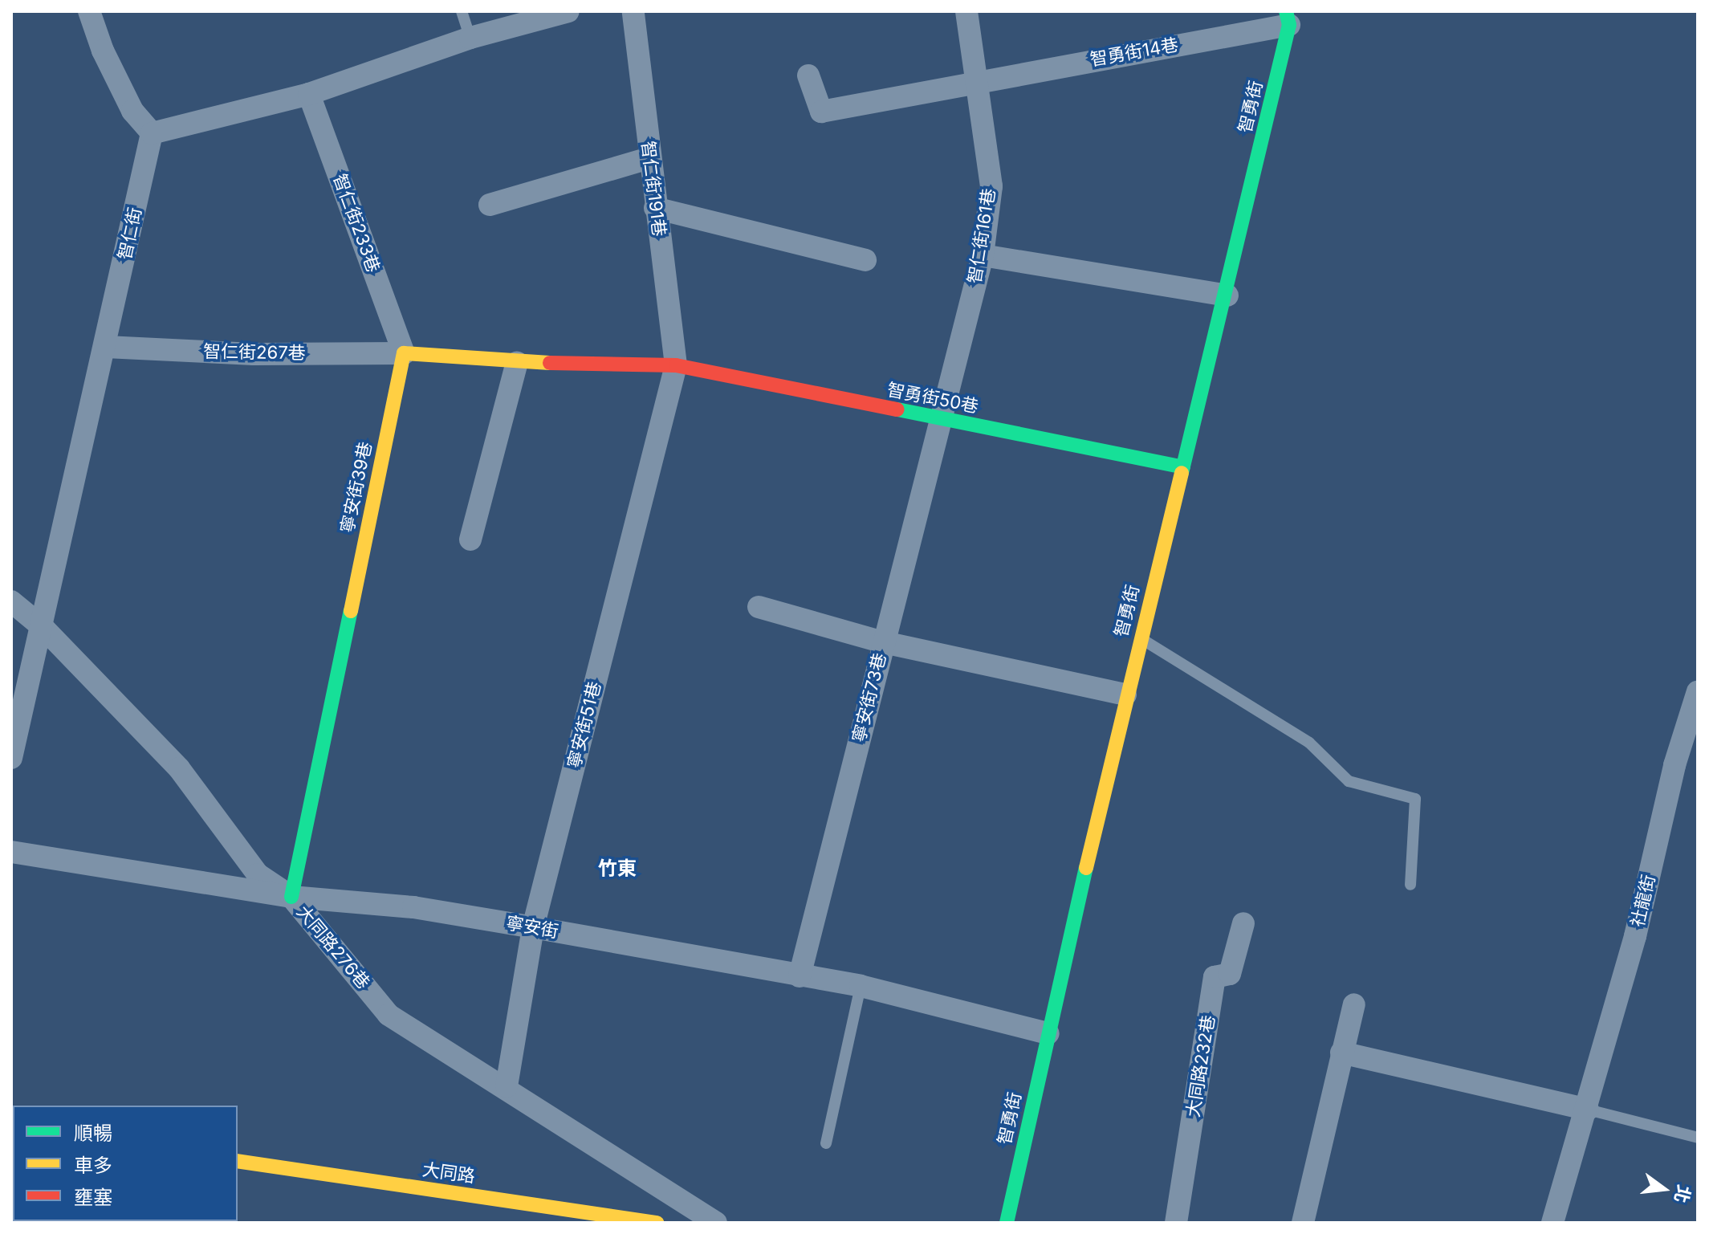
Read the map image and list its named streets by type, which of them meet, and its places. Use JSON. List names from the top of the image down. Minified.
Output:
{"streets":{"street":["智勇街14巷","智勇街","智仁街191巷","智仁街233巷","智仁街","智仁街161巷","智仁街267巷","智勇街50巷","寧安街39巷","寧安街73巷","寧安街51巷","社龍街","寧安街","大同路276巷","大同路232巷","大同路"]},"crossings":[["智勇街14巷","智勇街"],["智勇街14巷","智仁街161巷"],["智勇街","智勇街50巷"],["智勇街","寧安街"],["智仁街191巷","智勇街50巷"],["智仁街191巷","寧安街51巷"],["智仁街233巷","智仁街267巷"],["智仁街233巷","寧安街39巷"],["智仁街","智仁街267巷"],["智仁街","大同路276巷"],["智仁街161巷","智勇街50巷"],["智仁街161巷","寧安街73巷"],["智仁街267巷","寧安街39巷"],["智勇街50巷","寧安街73巷"],["智勇街50巷","寧安街51巷"],["寧安街39巷","寧安街"],["寧安街39巷","大同路276巷"],["寧安街73巷","寧安街"],["寧安街51巷","寧安街"],["寧安街51巷","大同路276巷"],["寧安街","大同路276巷"]],"districts":["竹東"],"legend":["順暢","車多","壅塞"],"north":"right"}
